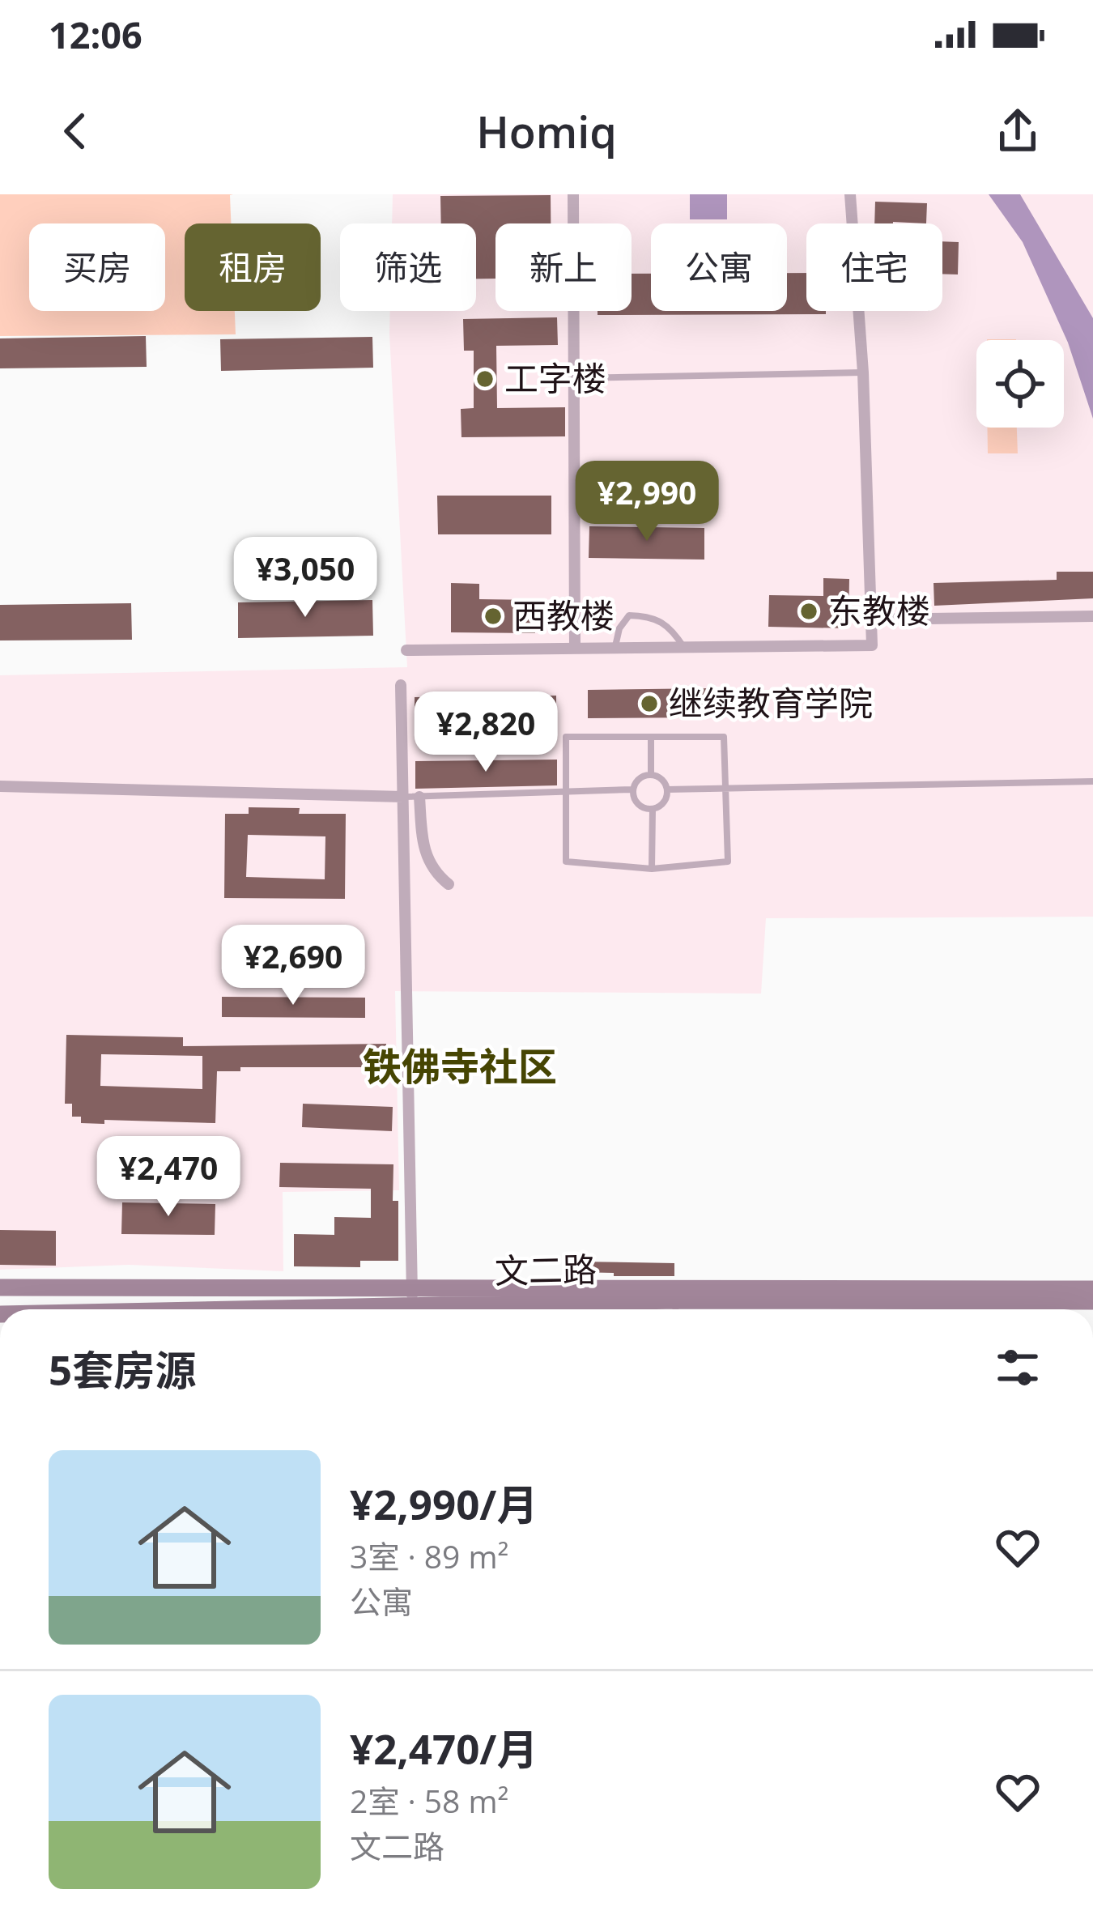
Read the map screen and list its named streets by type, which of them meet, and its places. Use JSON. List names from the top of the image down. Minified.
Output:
{"streets":{"main road":["文二路"]},"districts":["铁佛寺社区"],"places":["工字楼","东教楼","西教楼","继续教育学院"],"page":{"status":"12:06","header":"Homiq","chip":["买房","租房","筛选","新上","公寓","住宅"],"price":["¥2,990","¥3,050","¥2,820","¥2,690","¥2,470"],"heading":"5套房源","list":[{"name":"¥2,990/月","note":"3室 · 89 m² · 公寓"},{"name":"¥2,470/月","note":"2室 · 58 m² · 文二路"}]}}
